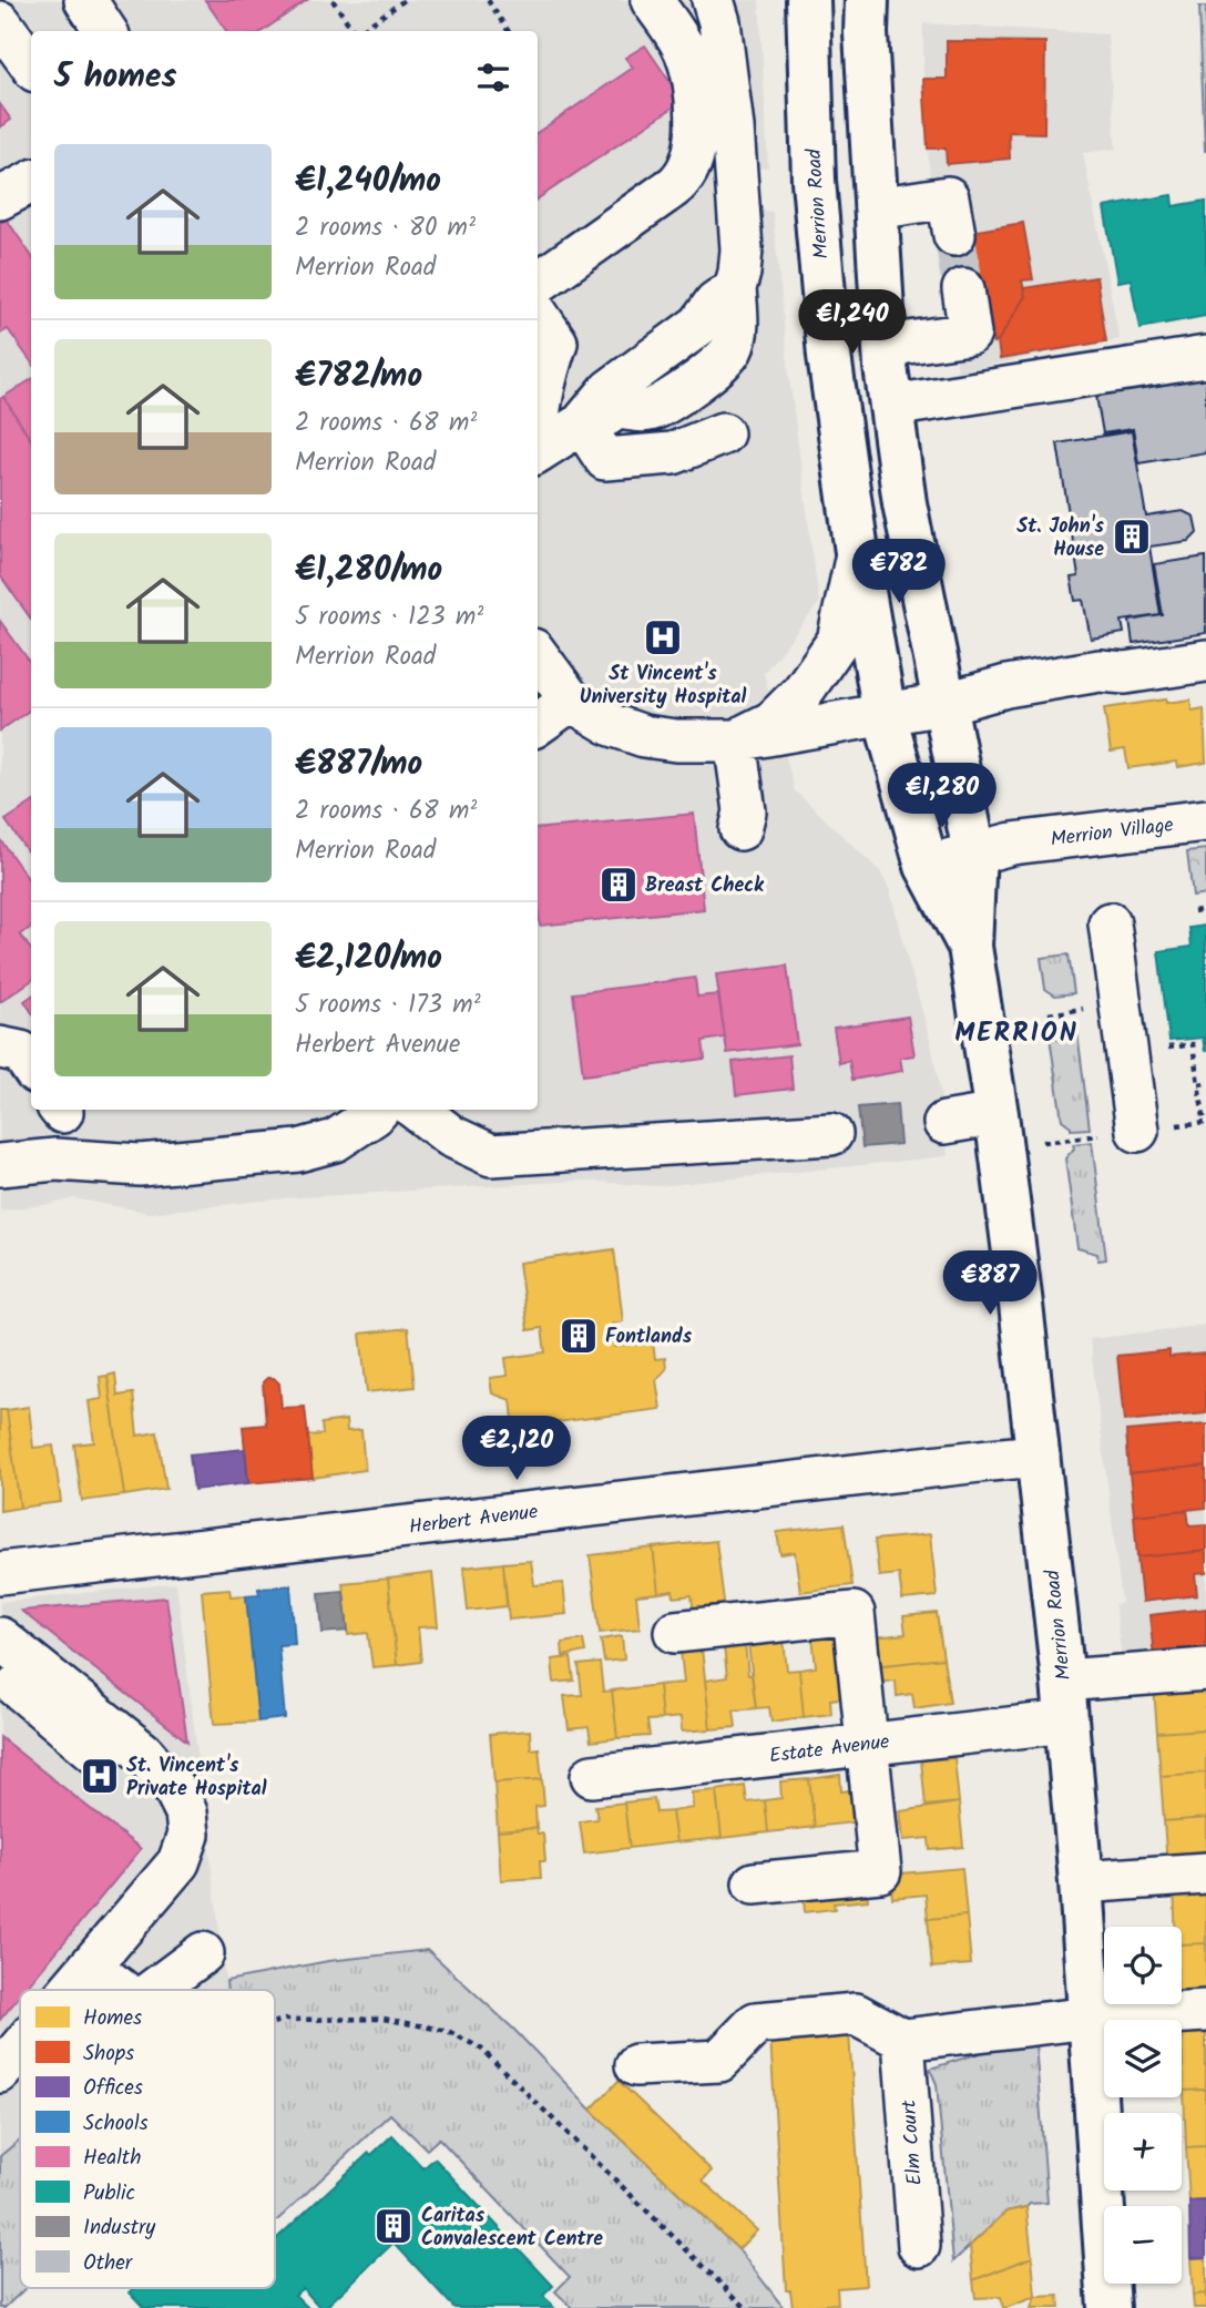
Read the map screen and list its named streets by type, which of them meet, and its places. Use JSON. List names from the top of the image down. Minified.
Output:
{"streets":{"main road":["Merrion Road"],"street":["Merrion Village","Herbert Avenue","Estate Avenue","Elm Court"]},"crossings":[["Merrion Road","Merrion Village"],["Merrion Road","Herbert Avenue"],["Merrion Road","Estate Avenue"]],"districts":["MERRION"],"places":{"building":["St. John's House","Breast Check","Fontlands","Caritas Convalescent Centre"],"hospital":["St Vincent's University Hospital","St. Vincent's Private Hospital"]},"legend":["Homes","Shops","Offices","Schools","Health","Public","Industry","Other"],"page":{"heading":"5 homes","list":[{"name":"€1,240/mo","note":"2 rooms · 80 m² · Merrion Road"},{"name":"€782/mo","note":"2 rooms · 68 m² · Merrion Road"},{"name":"€1,280/mo","note":"5 rooms · 123 m² · Merrion Road"},{"name":"€887/mo","note":"2 rooms · 68 m² · Merrion Road"},{"name":"€2,120/mo","note":"5 rooms · 173 m² · Herbert Avenue"}],"price":["€1,240","€782","€1,280","€887","€2,120"],"map_buttons":["+","−"]}}
